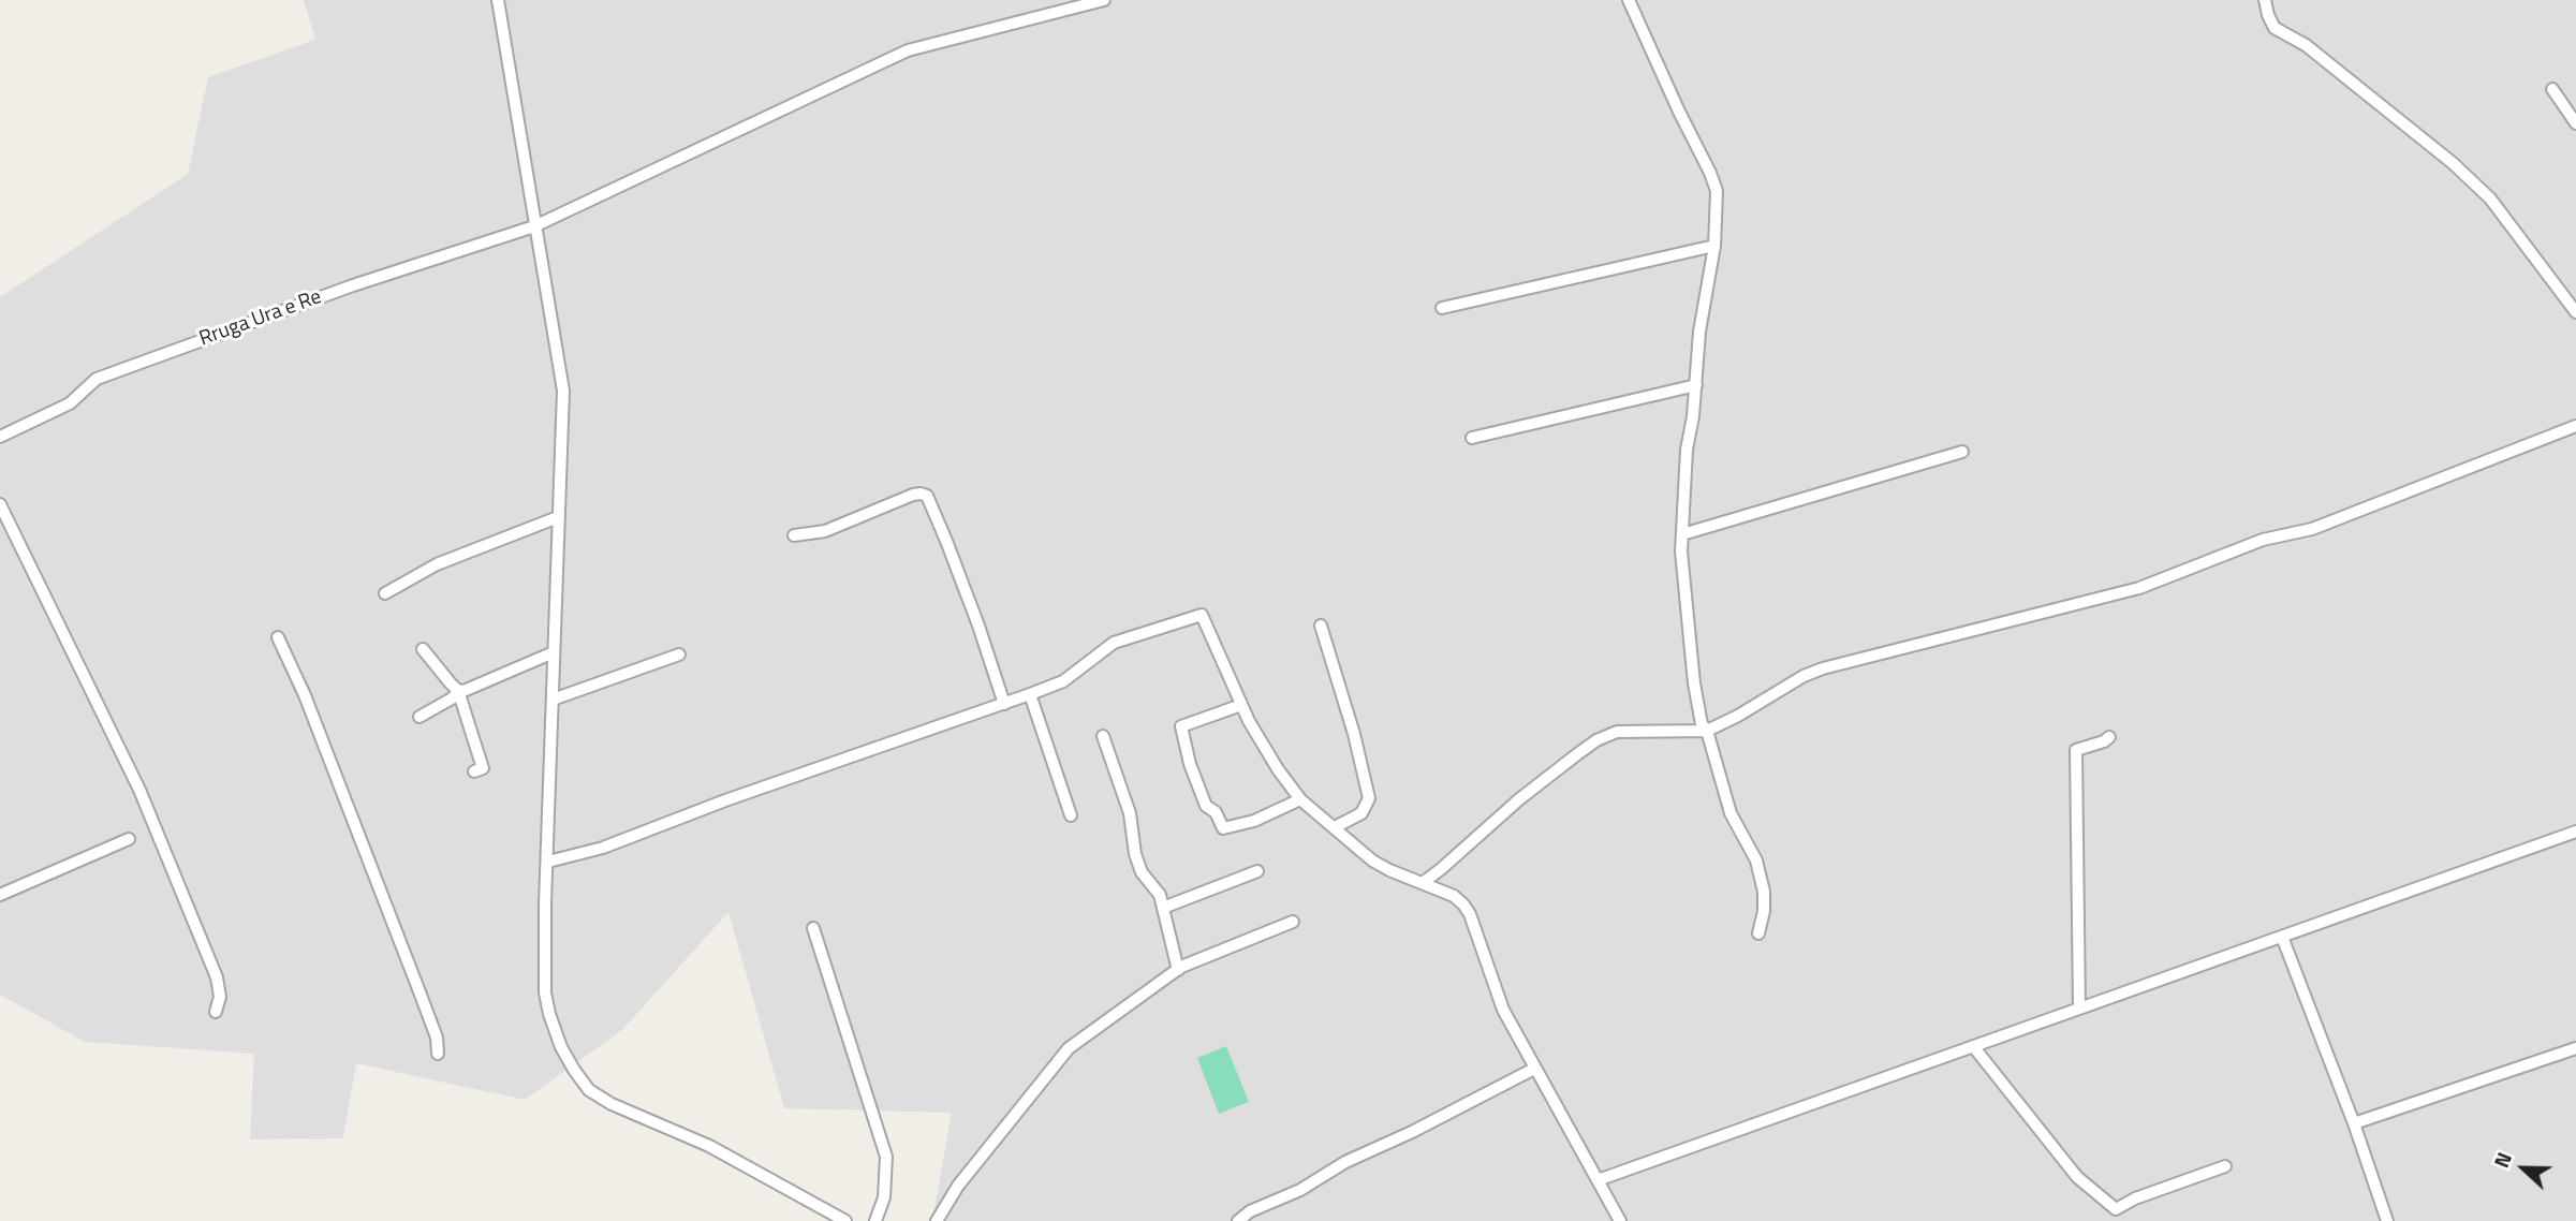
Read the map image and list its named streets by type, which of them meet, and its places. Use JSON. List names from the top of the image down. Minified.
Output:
{"streets":{"street":["Rruga Ura e Re"]},"north":"left"}
